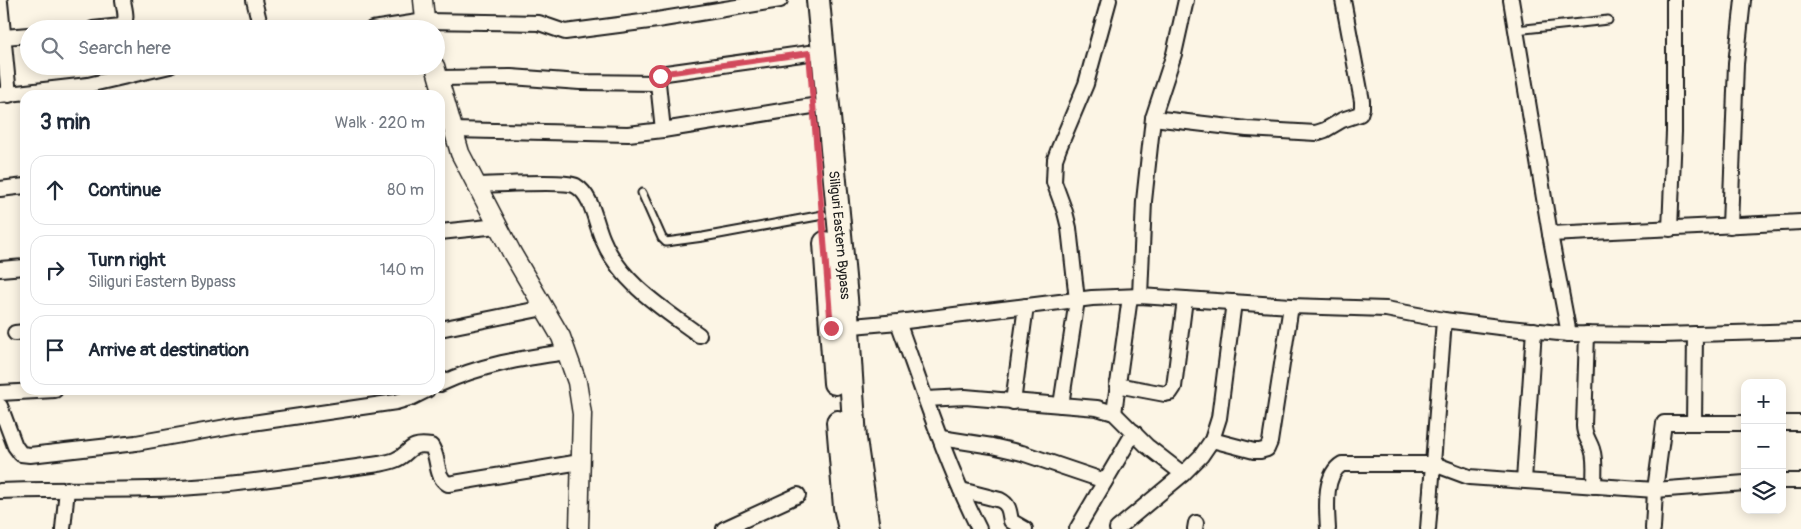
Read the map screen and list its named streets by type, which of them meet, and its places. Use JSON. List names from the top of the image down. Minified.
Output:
{"streets":{"main road":["Siliguri Eastern Bypass"]},"page":{"search":"Search here","heading":["3 min","Walk · 220 m"],"list":[["Continue","80 m"],["Turn right","Siliguri Eastern Bypass","140 m"],"Arrive at destination"],"map_buttons":["+","−"]}}
